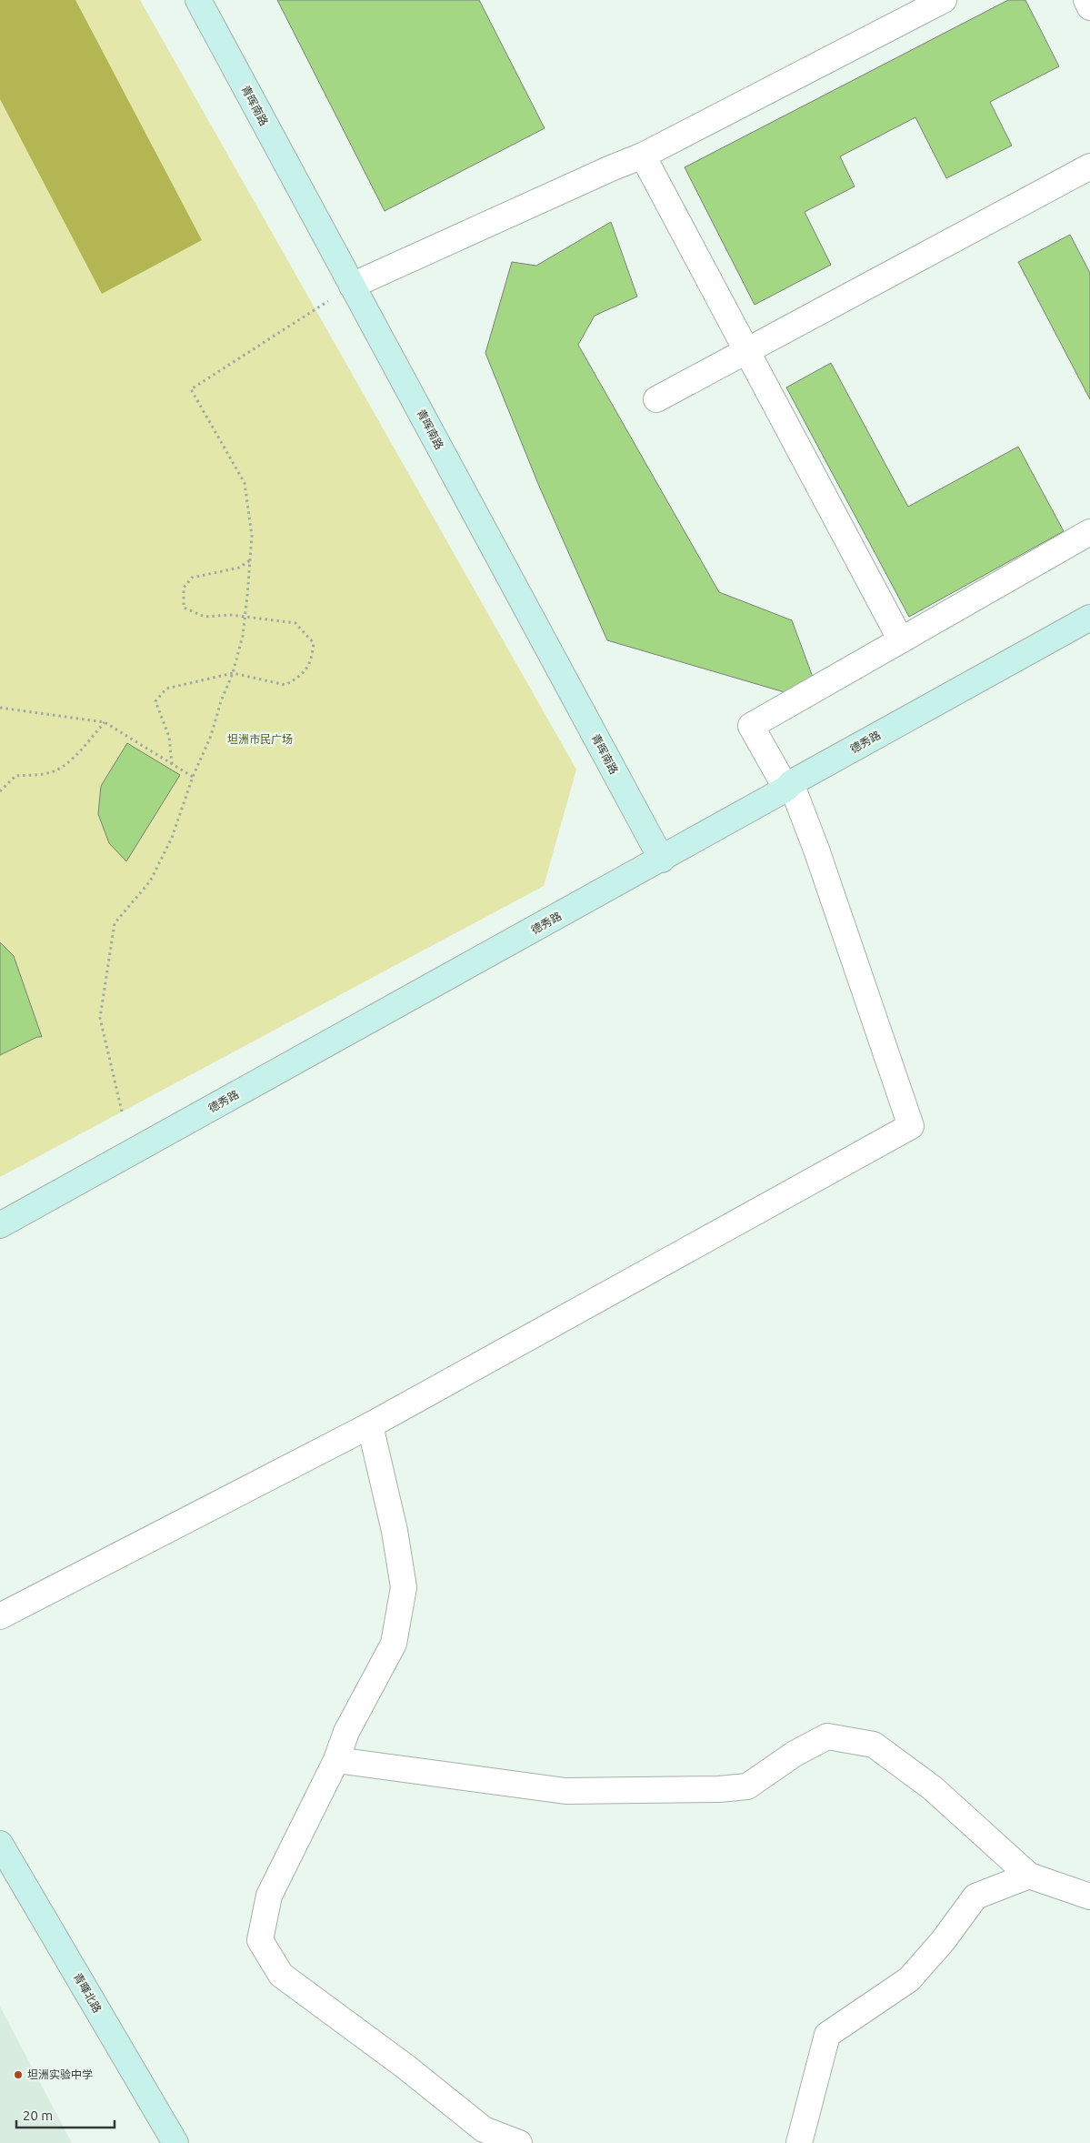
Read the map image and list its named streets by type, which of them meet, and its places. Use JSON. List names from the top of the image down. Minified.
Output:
{"streets":{"street":["青晖南路","德秀路","青暉北路"]},"crossings":[["青晖南路","德秀路"]],"parks":["坦洲市民广场"],"places":["坦洲实验中学"],"scale_bar":"20 m"}
